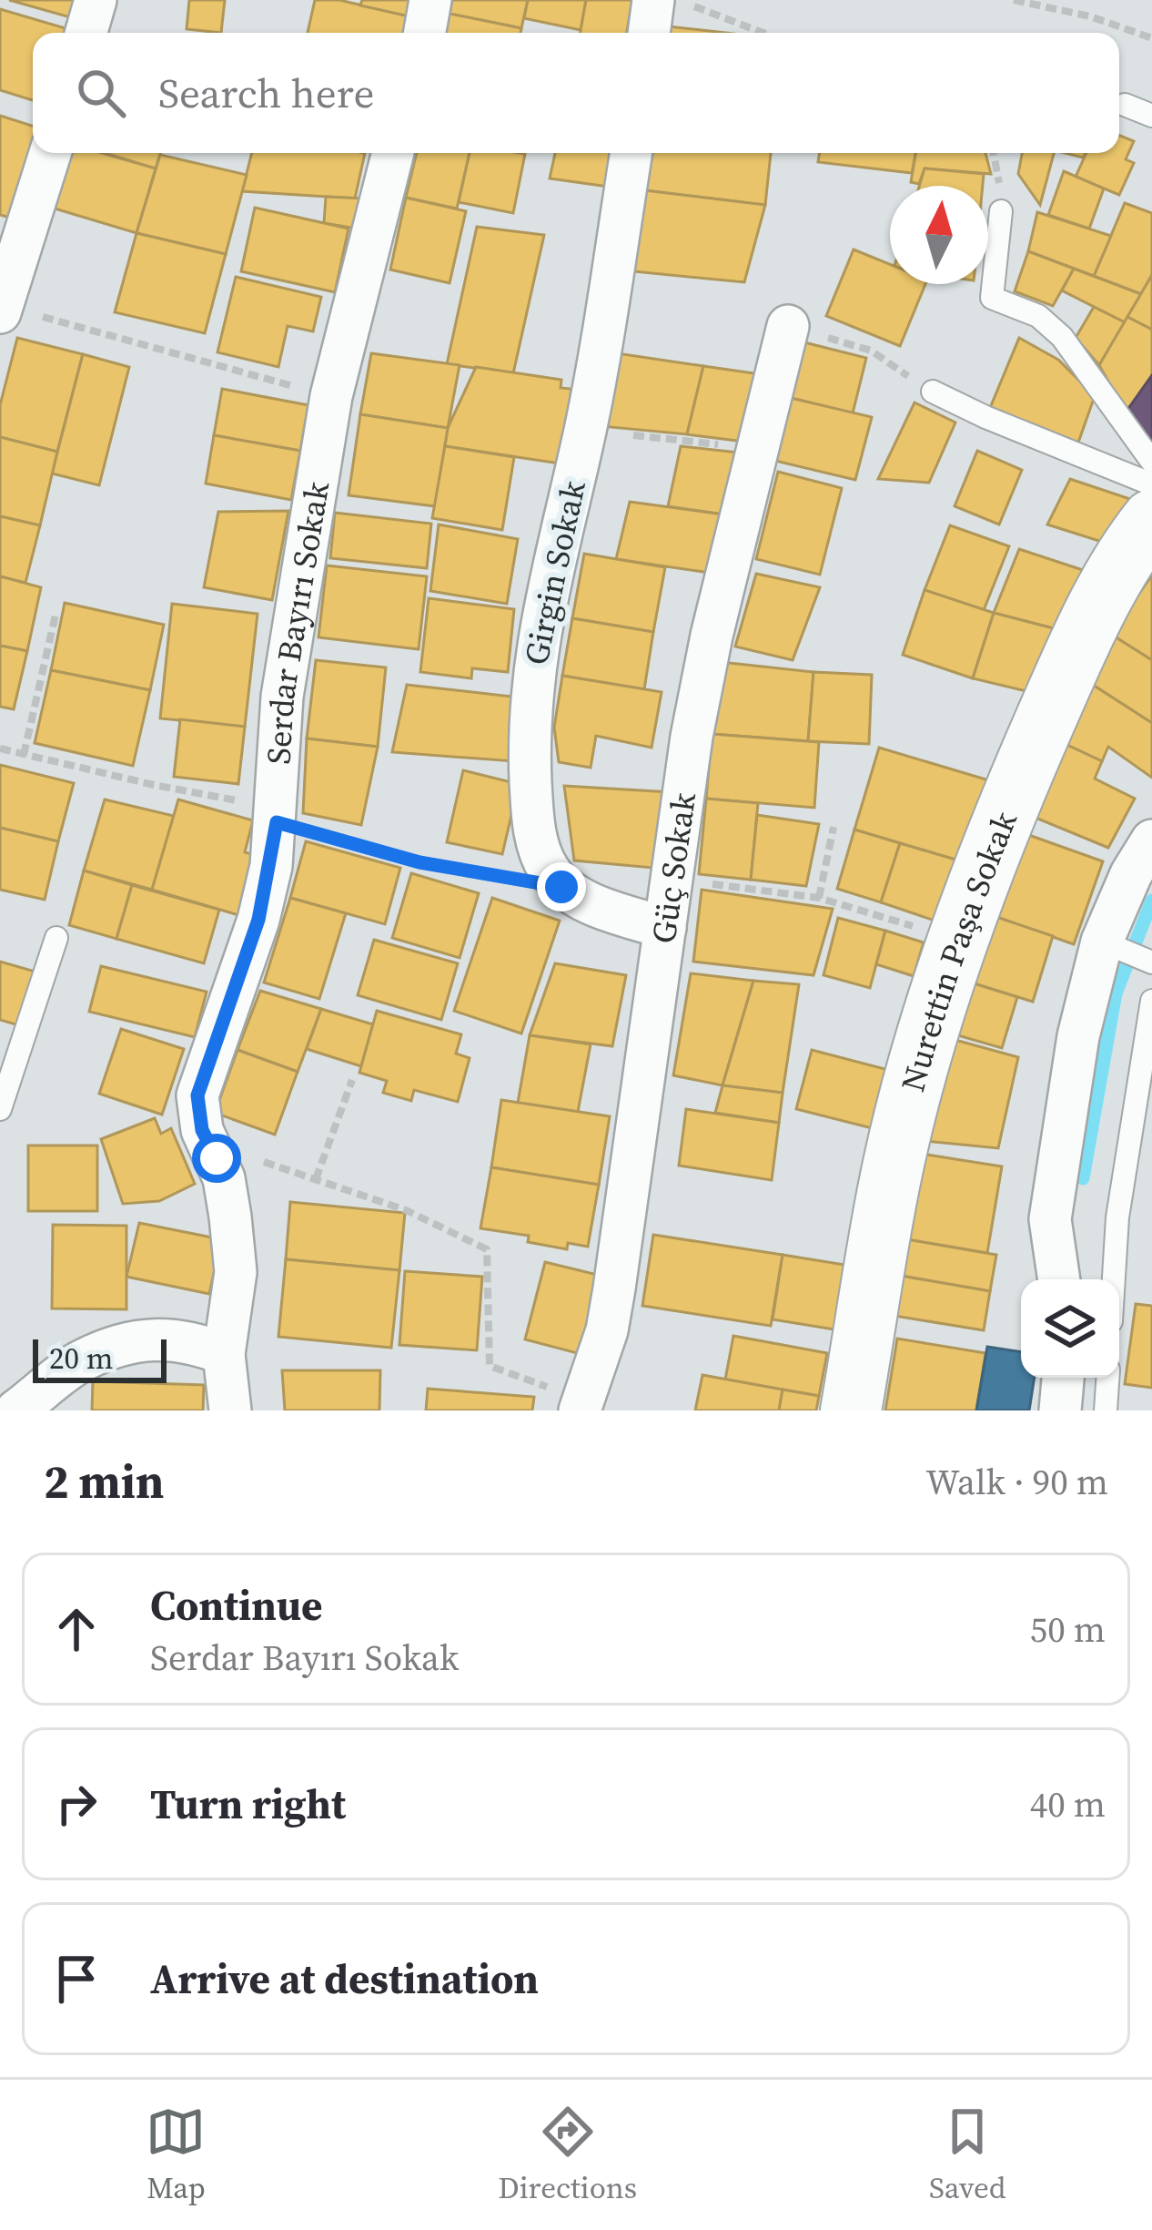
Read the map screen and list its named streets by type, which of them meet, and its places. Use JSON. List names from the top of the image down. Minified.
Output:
{"streets":{"street":["Girgin Sokak","Serdar Bayırı Sokak","Güç Sokak","Nurettin Paşa Sokak"]},"scale_bar":"20 m","north":"top","page":{"search":"Search here","scale":"20 m","heading":["2 min","Walk · 90 m"],"list":[["Continue","Serdar Bayırı Sokak","50 m"],["Turn right","40 m"],"Arrive at destination"],"nav":["Map","Directions","Saved"]}}
